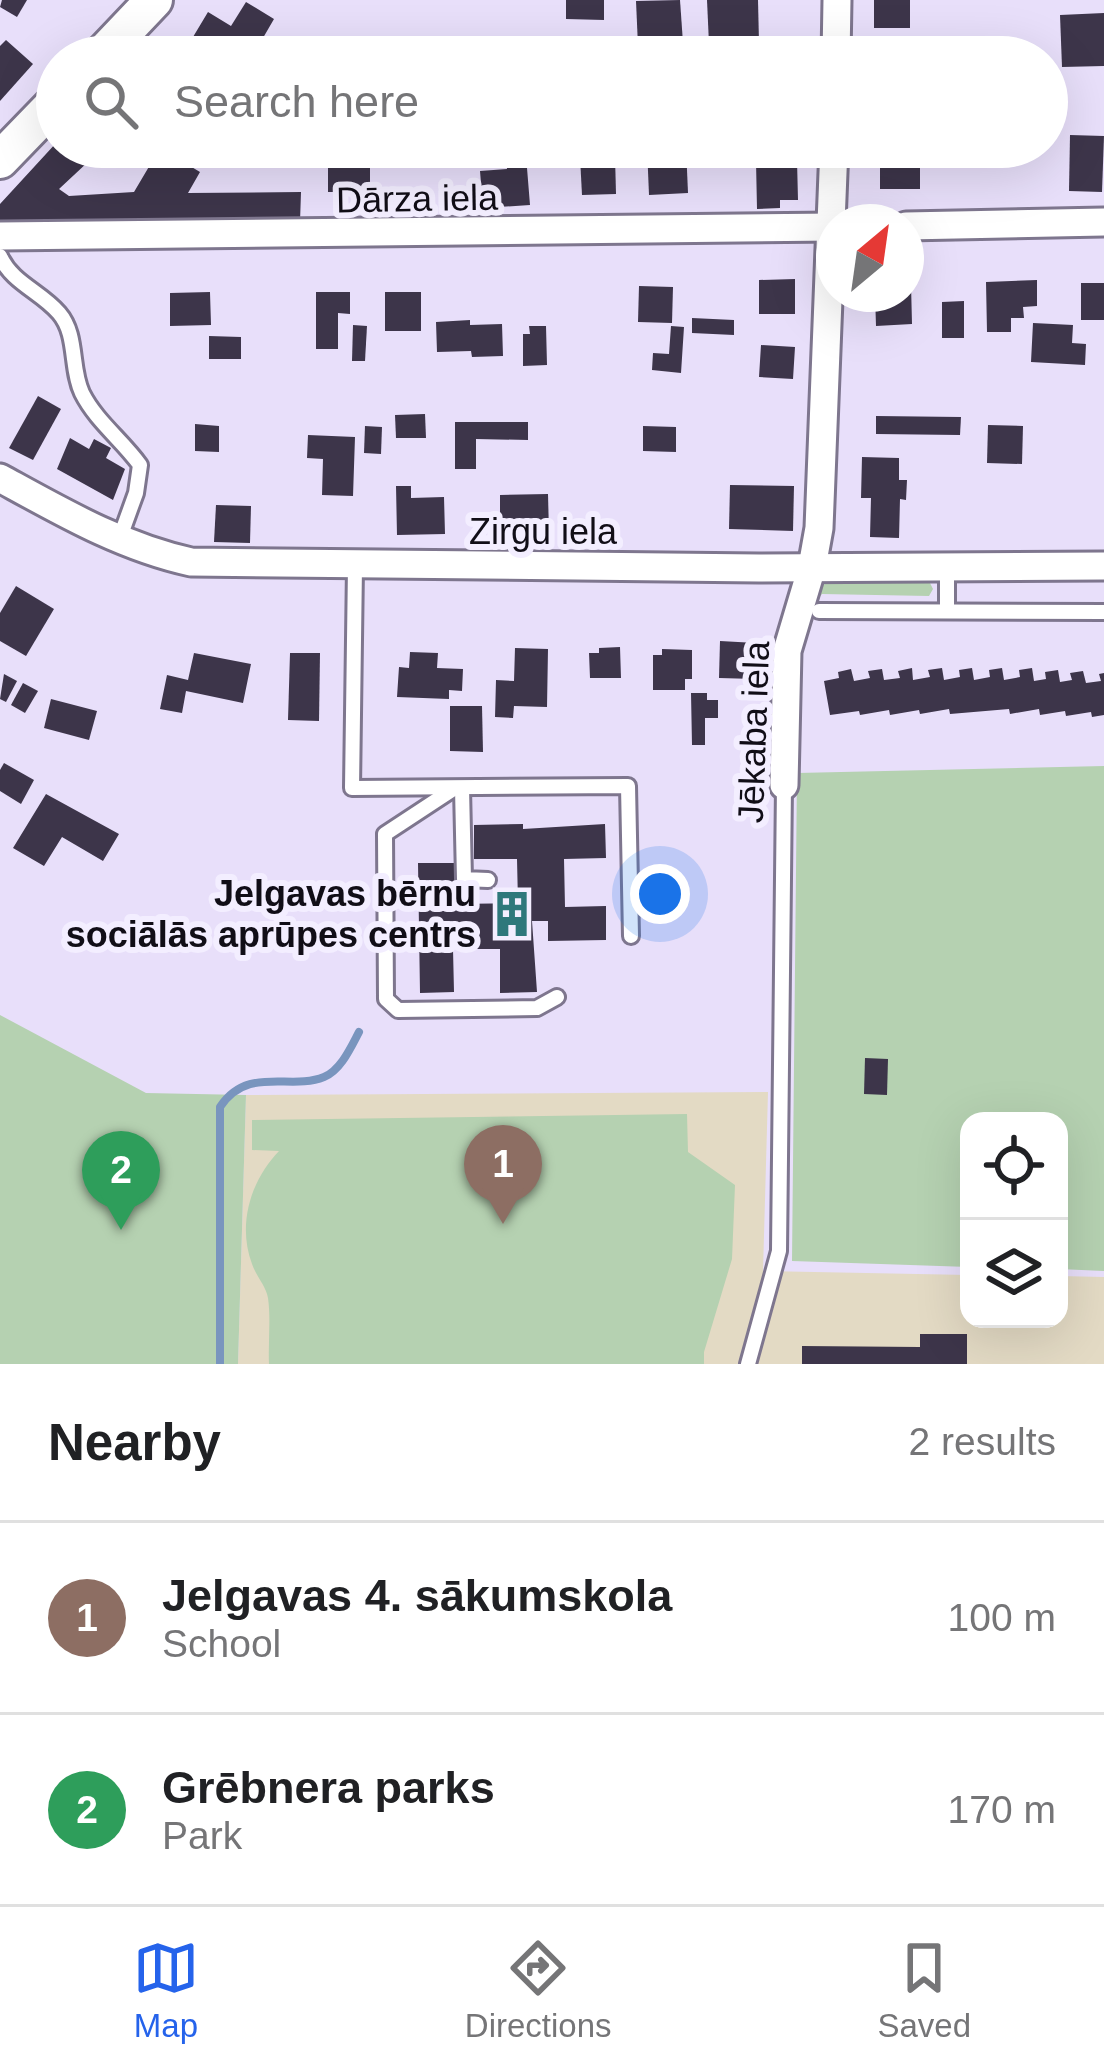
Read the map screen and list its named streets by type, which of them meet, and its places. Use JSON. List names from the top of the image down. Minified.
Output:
{"streets":{"street":["Dārza iela","Zirgu iela","Jēkaba iela"]},"crossings":[["Zirgu iela","Jēkaba iela"]],"places":{"building":["Jelgavas bērnu sociālās aprūpes centrs"]},"north":"top right","page":{"search":"Search here","pins":["1","2"],"heading":["Nearby","2 results"],"list":[{"mark":"1","name":"Jelgavas 4. sākumskola","note":"School","value":"100 m"},{"mark":"2","name":"Grēbnera parks","note":"Park","value":"170 m"}],"nav":["Map","Directions","Saved"]}}
